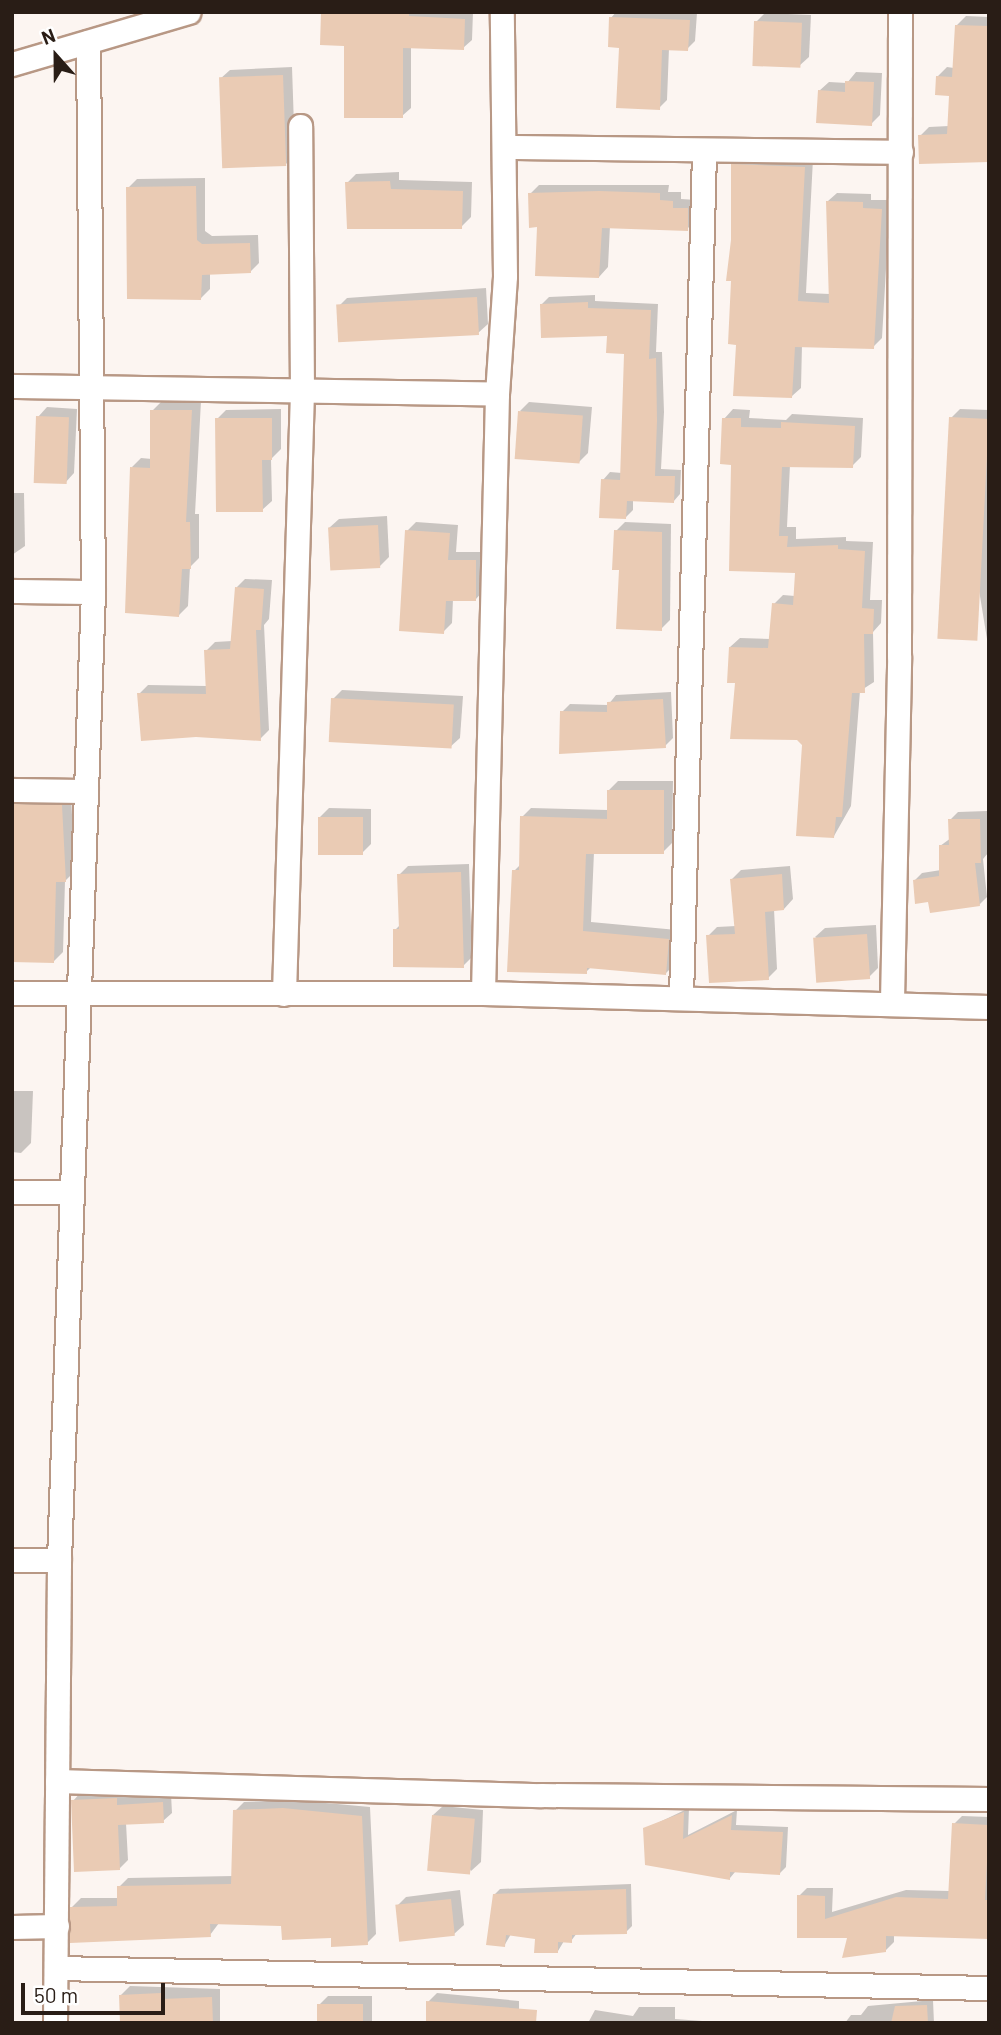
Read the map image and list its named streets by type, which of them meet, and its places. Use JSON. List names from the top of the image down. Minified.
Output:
{"scale_bar":"50 m","north":"top"}
